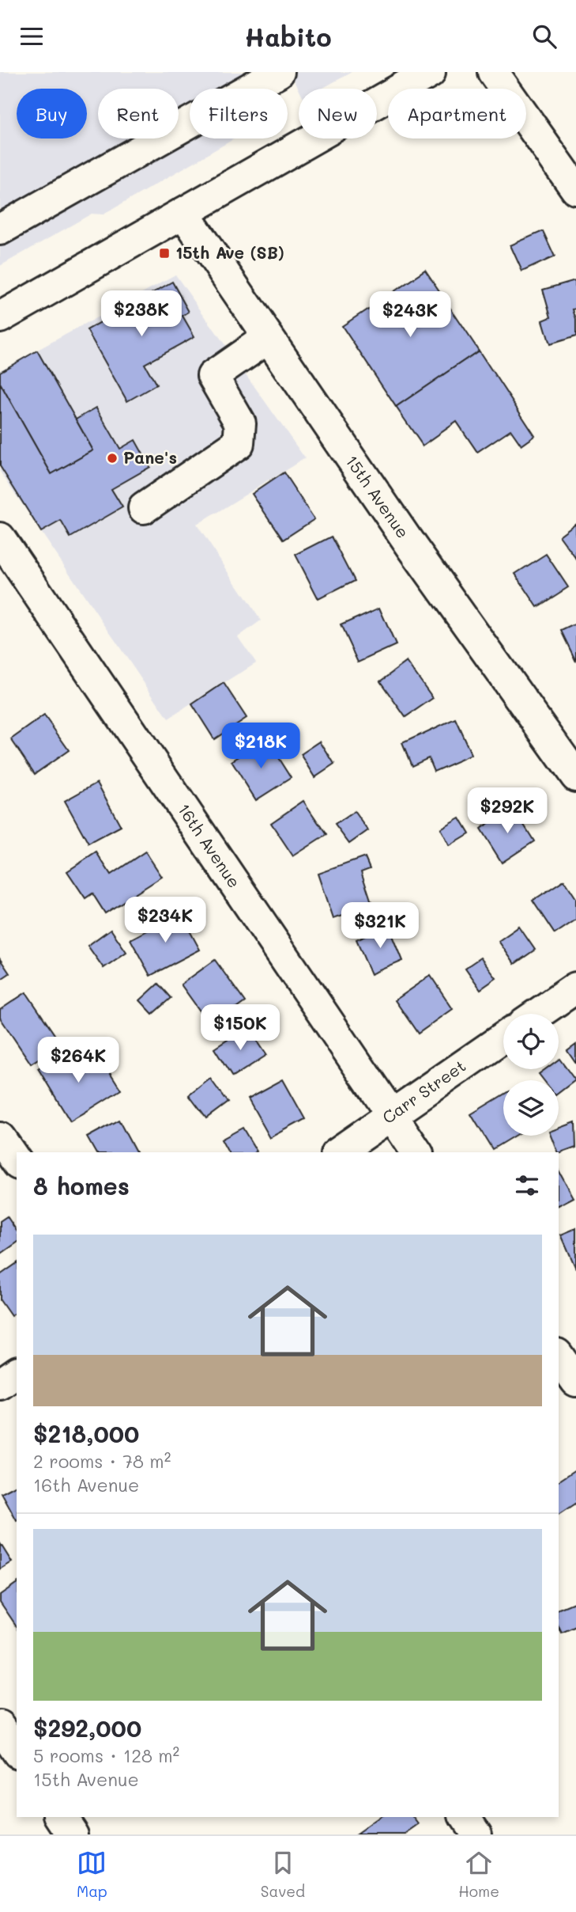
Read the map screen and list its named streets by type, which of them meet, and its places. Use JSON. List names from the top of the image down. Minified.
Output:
{"streets":{"street":["15th Avenue","16th Avenue","Carr Street"]},"crossings":[["16th Avenue","Carr Street"]],"places":{"transit":["15th Ave (SB)"],"other":["Pane's"]},"page":{"header":"Habito","chip":["Buy","Rent","Filters","New","Apartment"],"price":["$238K","$243K","$218K","$292K","$234K","$321K","$150K","$264K"],"heading":"8 homes","list":[{"name":"$218,000","note":"2 rooms · 78 m² · 16th Avenue"},{"name":"$292,000","note":"5 rooms · 128 m² · 15th Avenue"}],"tabs":["Map","Saved","Home"]}}
